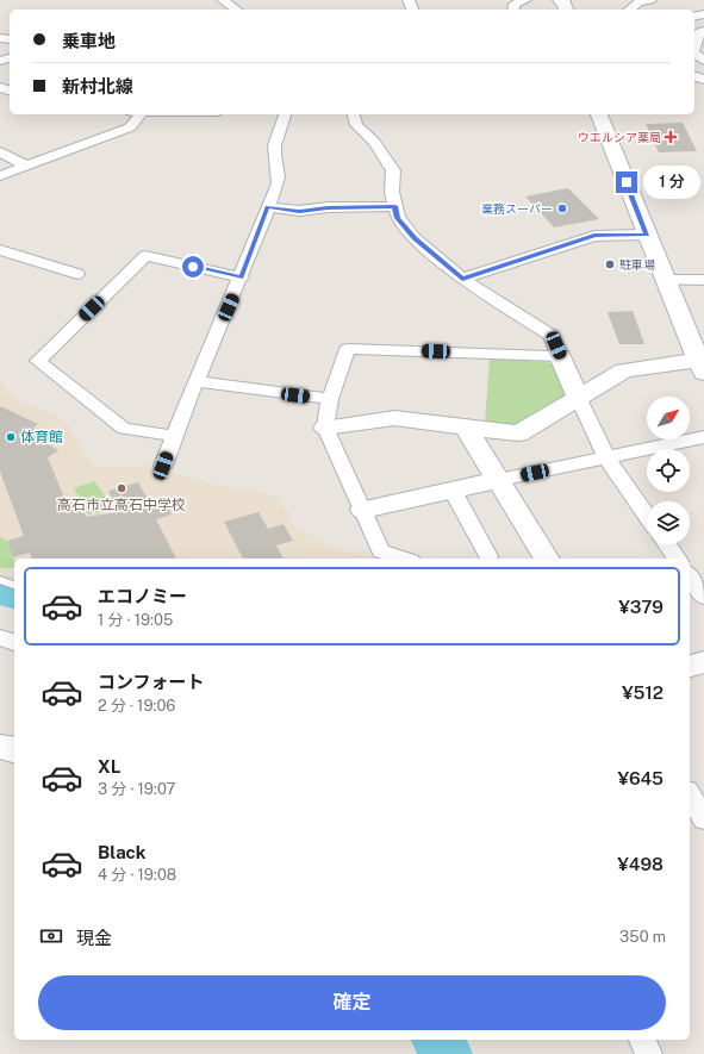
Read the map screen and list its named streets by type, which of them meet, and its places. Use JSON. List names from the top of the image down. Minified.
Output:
{"places":{"health":["ウエルシア薬局"],"other":["業務スーパー","駐車場","体育館","高石市立高石中学校"]},"north":"top right","page":{"banner":["乗車地","新村北線"],"bubble":"1 分","list":[{"name":"エコノミー","note":"1 分 · 19:05","value":"¥379"},{"name":"コンフォート","note":"2 分 · 19:06","value":"¥512"},{"name":"XL","note":"3 分 · 19:07","value":"¥645"},{"name":"Black","note":"4 分 · 19:08","value":"¥498"}],"pay":["現金","350 m"],"buttons":"確定"}}
